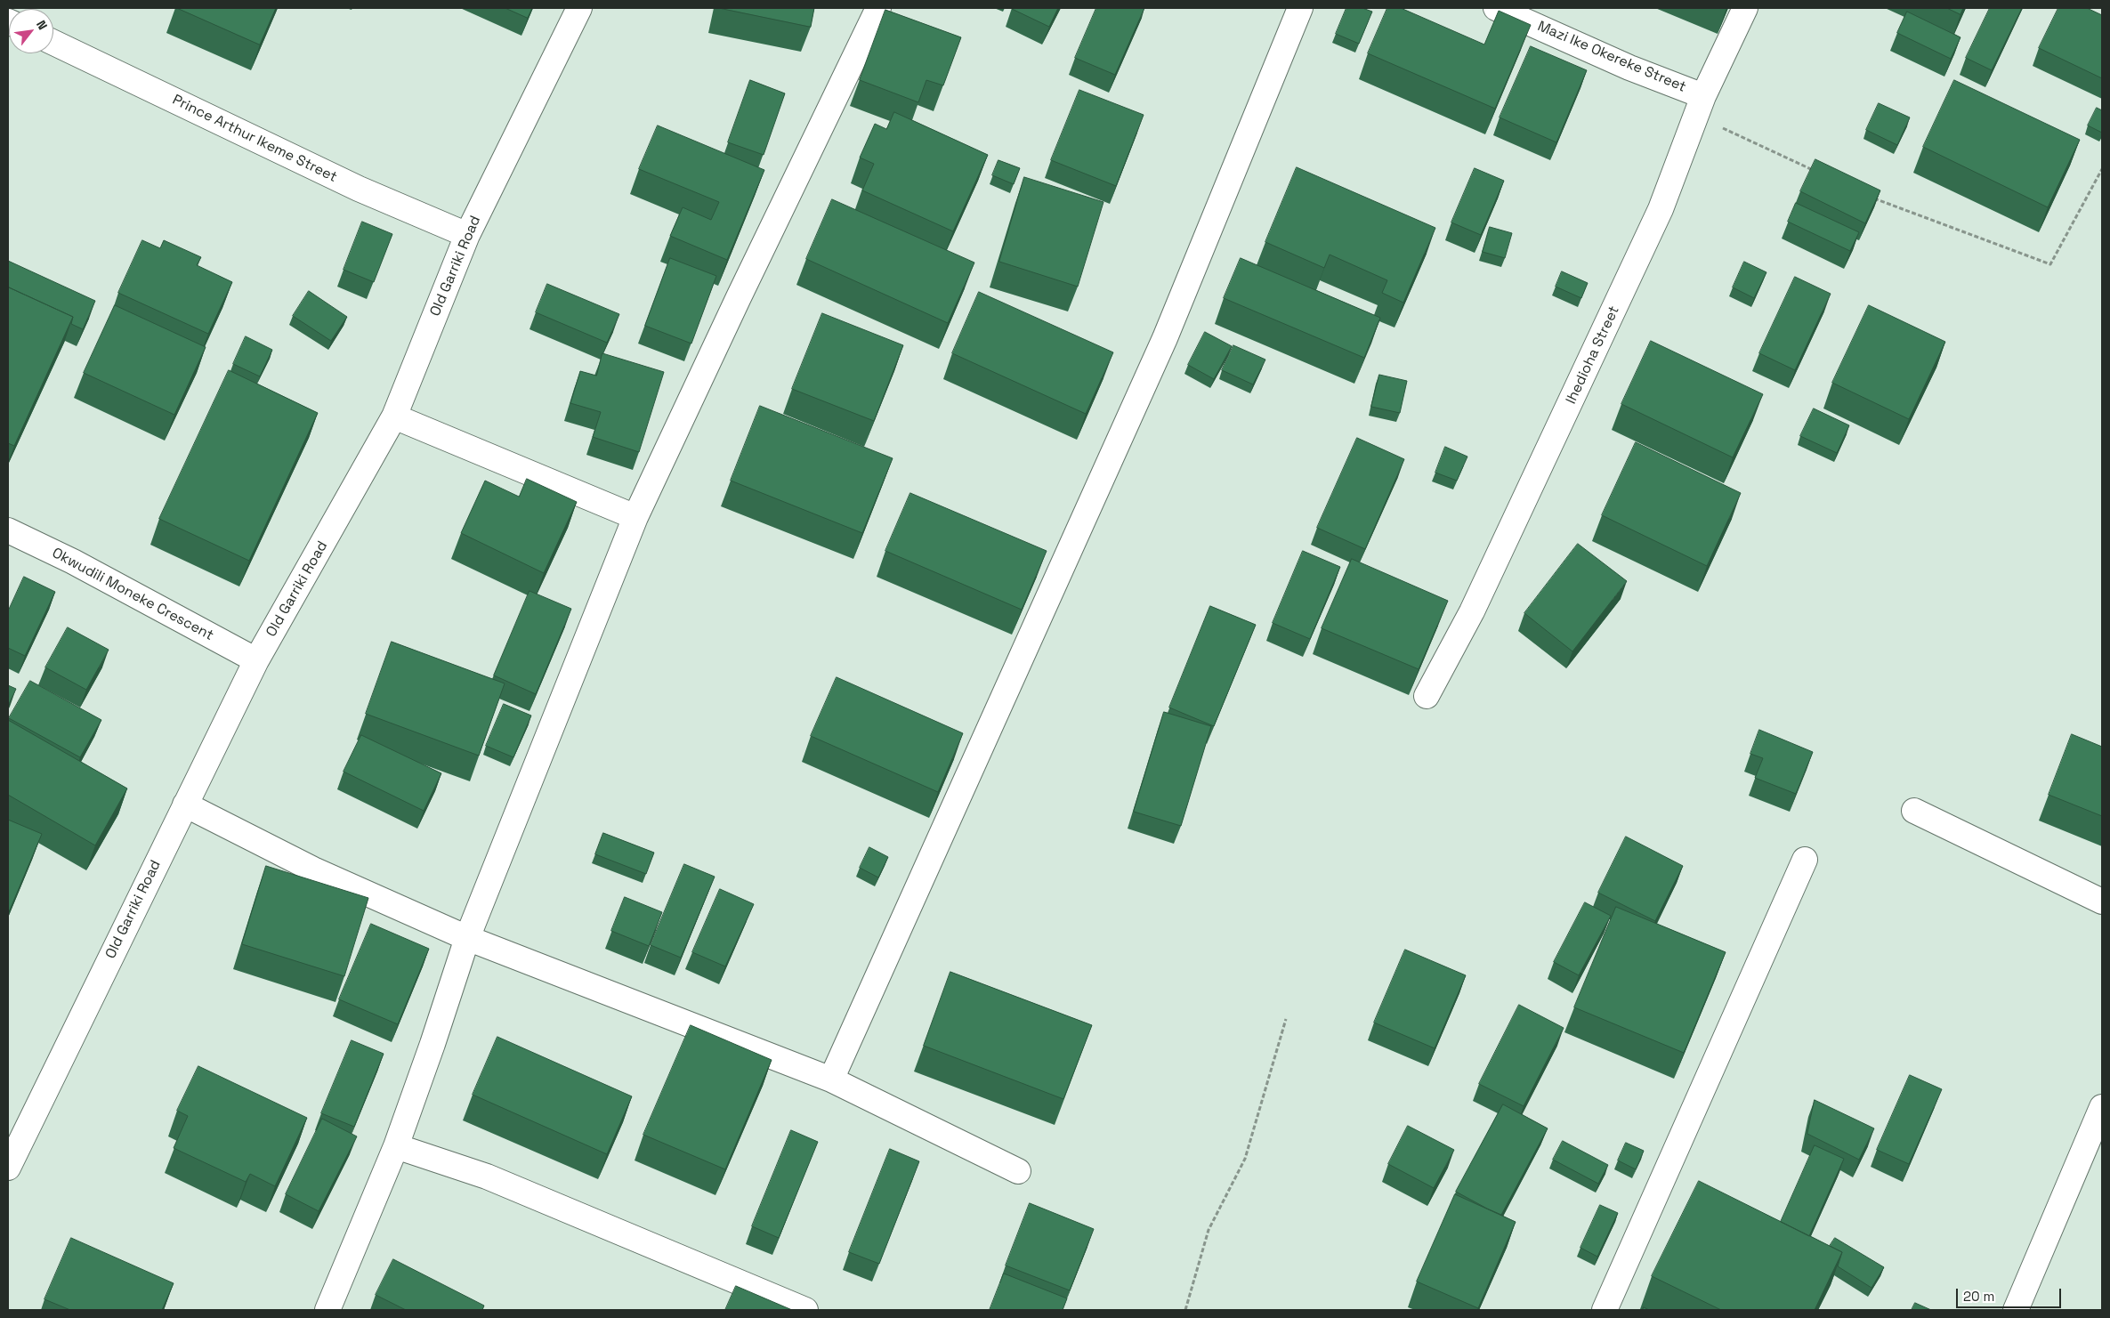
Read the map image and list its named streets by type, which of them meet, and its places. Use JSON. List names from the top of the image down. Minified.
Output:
{"streets":{"street":["Mazi Ike Okereke Street","Prince Arthur Ikeme Street","Old Garriki Road","Ihedioha Street","Okwudili Moneke Crescent"]},"crossings":[["Mazi Ike Okereke Street","Ihedioha Street"],["Prince Arthur Ikeme Street","Old Garriki Road"],["Old Garriki Road","Okwudili Moneke Crescent"]],"scale_bar":"20 m","north":"top right"}
